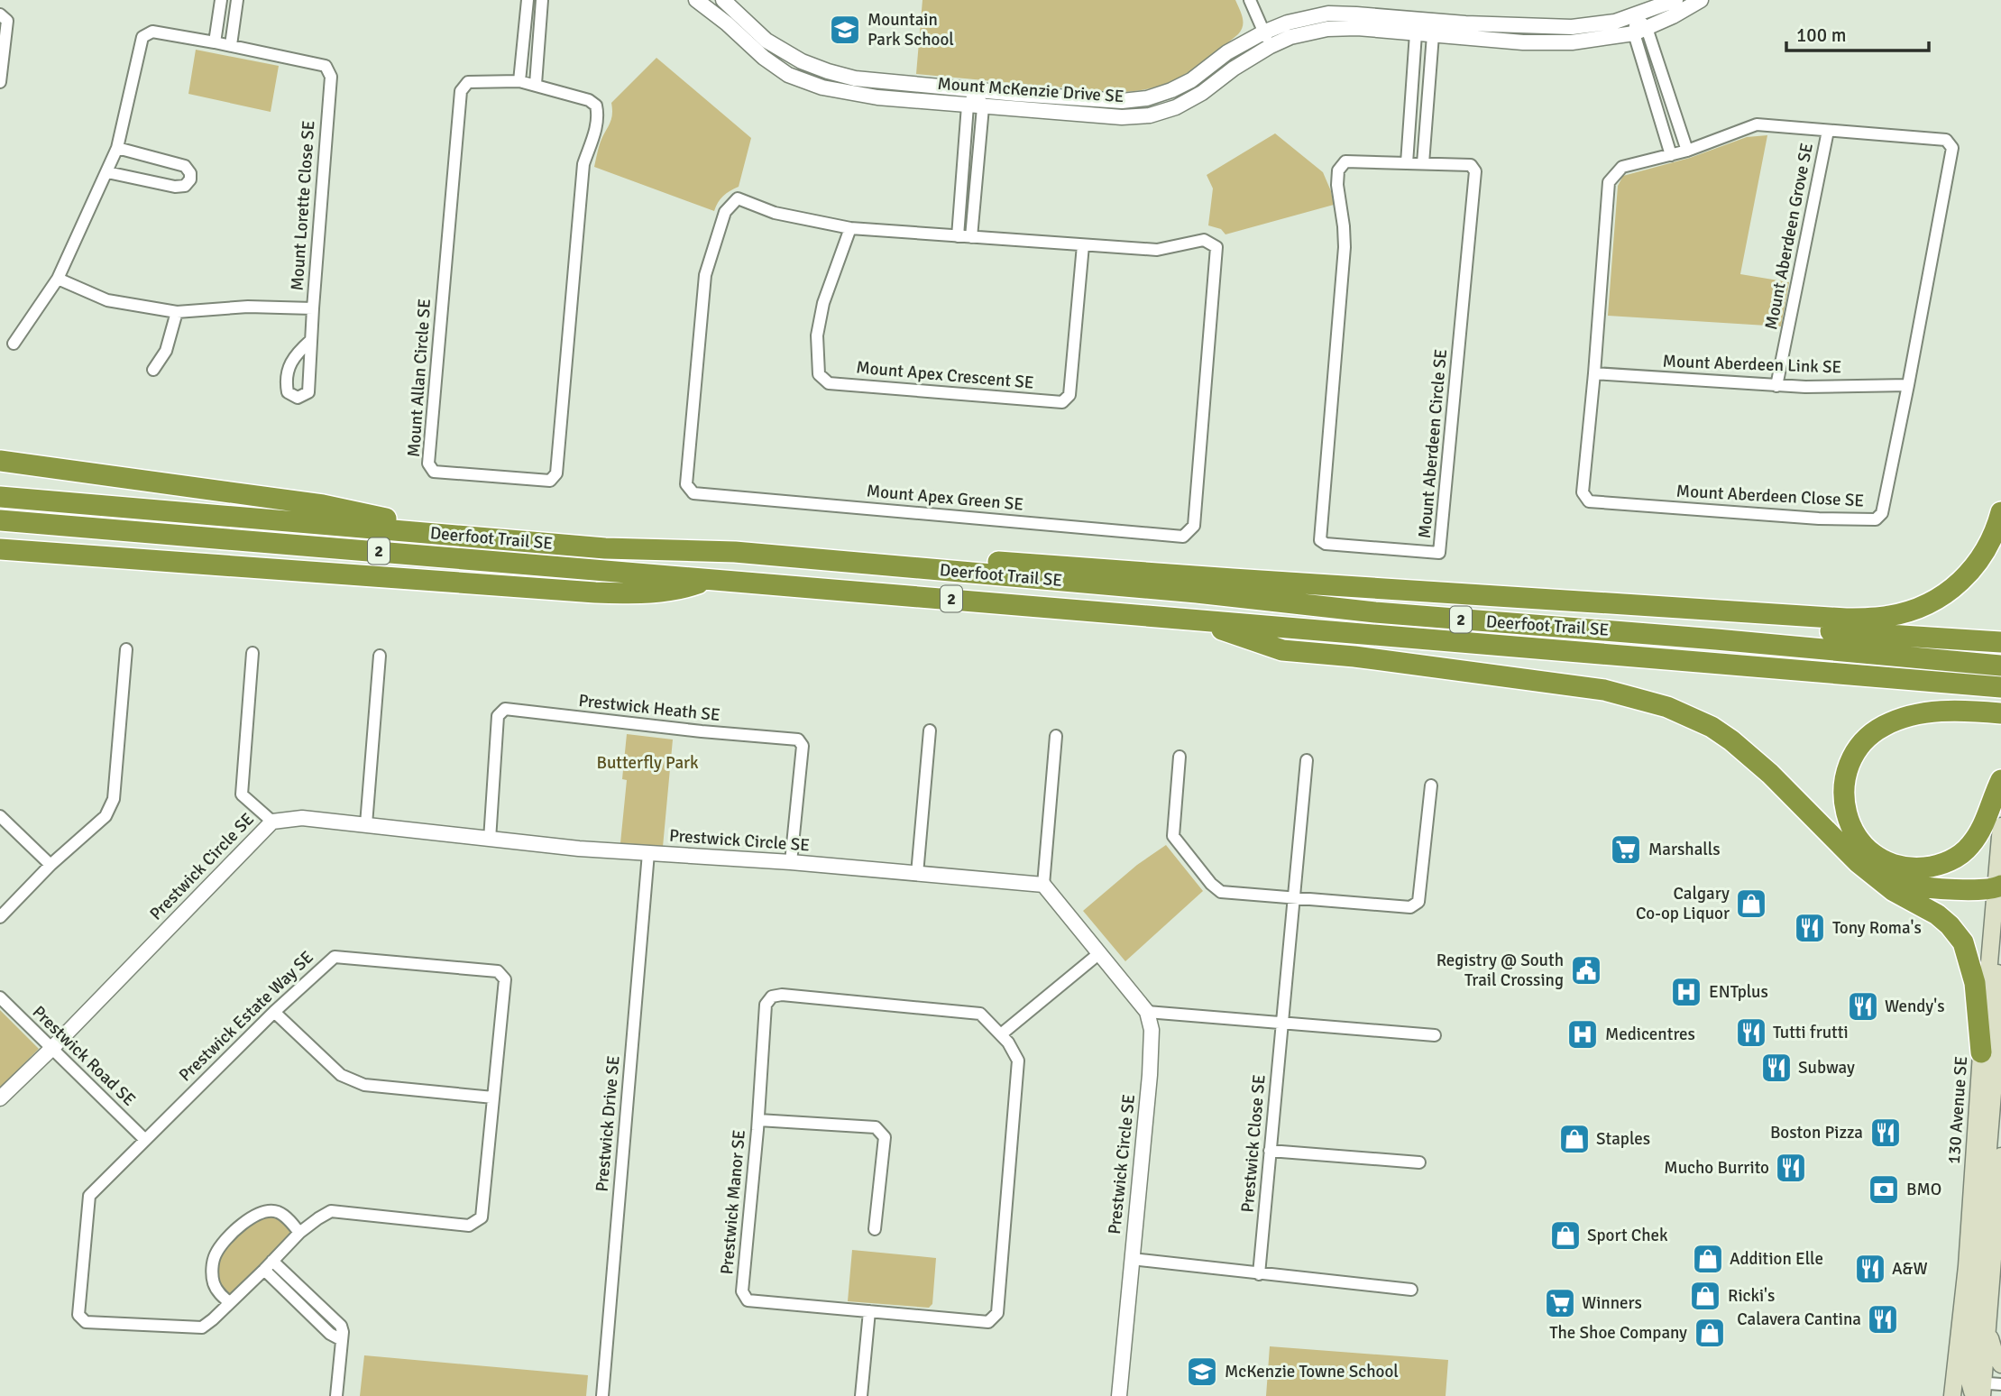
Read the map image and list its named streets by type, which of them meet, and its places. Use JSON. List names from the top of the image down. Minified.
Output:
{"streets":{"highway":["Deerfoot Trail SE","2"],"main road":["130 Avenue SE"],"street":["Mount McKenzie Drive SE","Mount Lorette Close SE","Mount Aberdeen Grove SE","Mount Aberdeen Link SE","Mount Apex Crescent SE","Mount Allan Circle SE","Mount Aberdeen Circle SE","Mount Aberdeen Close SE","Mount Apex Green SE","Prestwick Heath SE","Prestwick Circle SE","Prestwick Estate Way SE","Prestwick Road SE","Prestwick Drive SE","Prestwick Close SE","Prestwick Manor SE"]},"crossings":[["Mount Aberdeen Grove SE","Mount Aberdeen Link SE"],["Mount Aberdeen Grove SE","Mount Aberdeen Close SE"],["Mount Aberdeen Link SE","Mount Aberdeen Close SE"],["Mount Apex Crescent SE","Mount Apex Green SE"],["Prestwick Heath SE","Prestwick Circle SE"],["Prestwick Circle SE","Prestwick Road SE"],["Prestwick Circle SE","Prestwick Drive SE"],["Prestwick Estate Way SE","Prestwick Road SE"]],"parks":["Butterfly Park"],"places":{"school or university":["Mountain Park School","McKenzie Towne School"],"supermarket":["Marshalls","Winners"],"shop":["Calgary Co-op Liquor","Staples","Sport Chek","Addition Elle","Ricki's","The Shoe Company"],"restaurant":["Tony Roma's","Wendy's","Tutti frutti","Subway","Boston Pizza","Mucho Burrito","A&W","Calavera Cantina"],"public building":["Registry @ South Trail Crossing"],"hospital":["ENTplus","Medicentres"],"bank":["BMO"]},"scale_bar":"100 m"}
